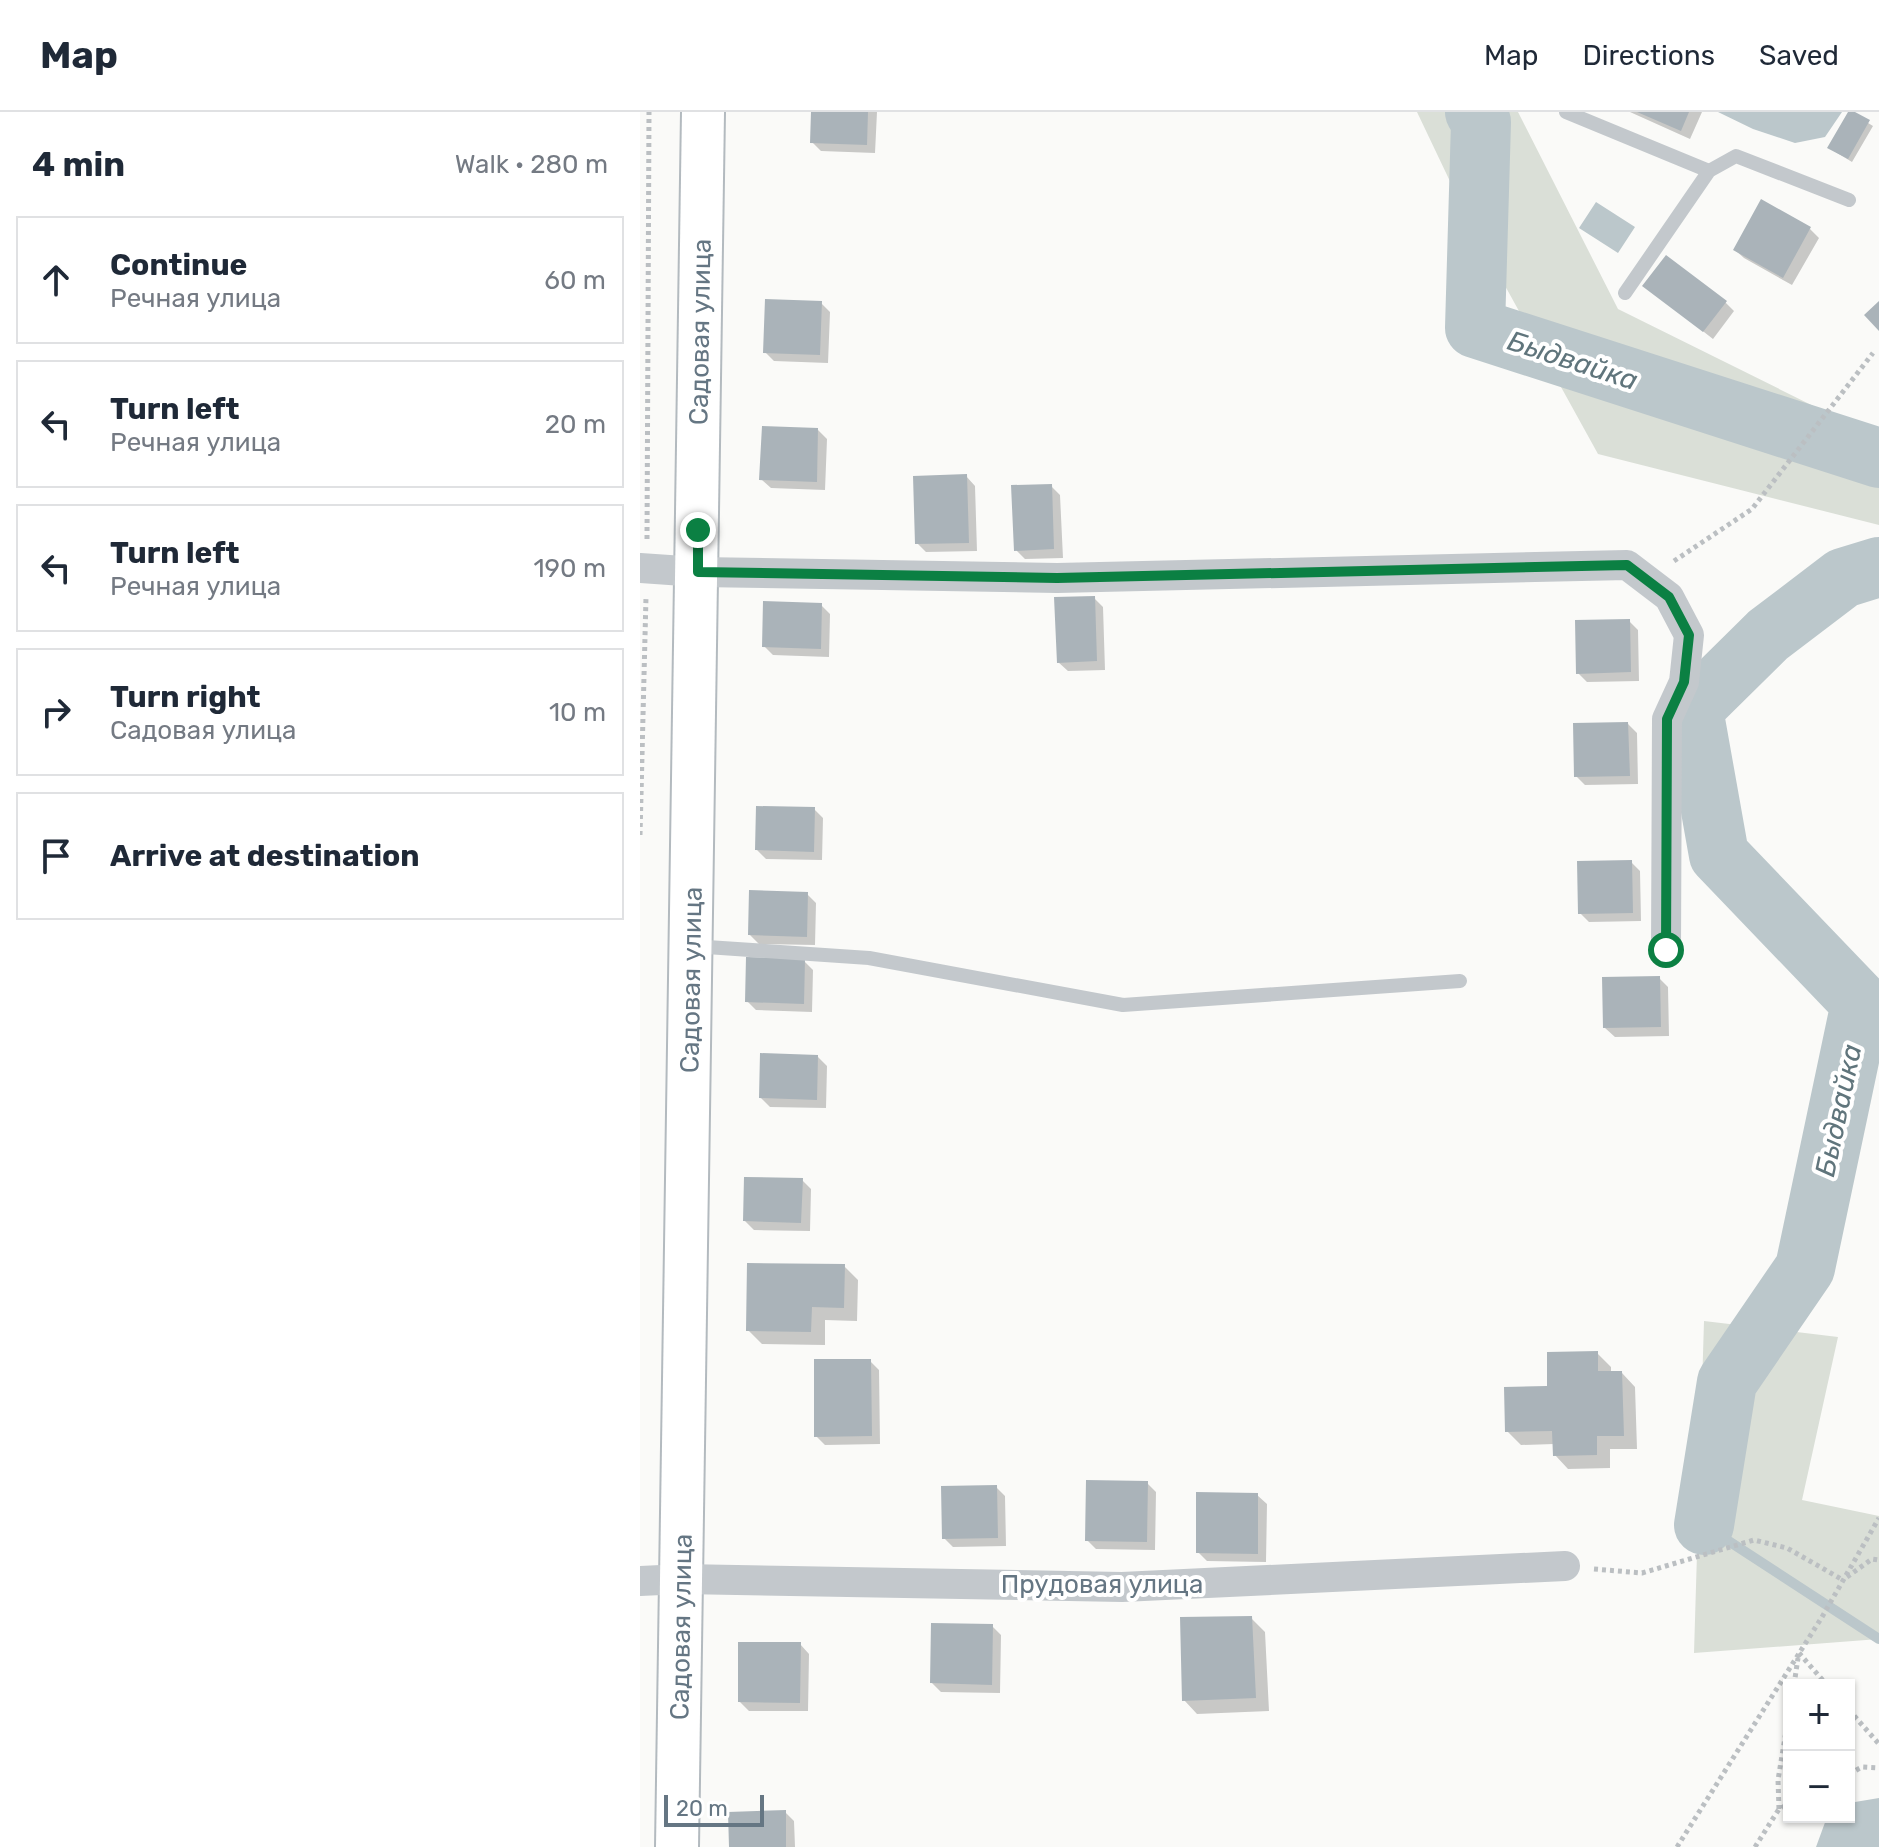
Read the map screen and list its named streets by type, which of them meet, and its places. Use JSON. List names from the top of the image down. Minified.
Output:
{"streets":{"street":["Садовая улица","Прудовая улица"]},"crossings":[["Садовая улица","Прудовая улица"]],"water":["Быдвайка"],"scale_bar":"20 m","page":{"header":"Map","nav":["Map","Directions","Saved"],"heading":["4 min","Walk · 280 m"],"list":[["Continue","Речная улица","60 m"],["Turn left","Речная улица","20 m"],["Turn left","Речная улица","190 m"],["Turn right","Садовая улица","10 m"],"Arrive at destination"],"map_buttons":["+","−"],"scale":"20 m"}}
